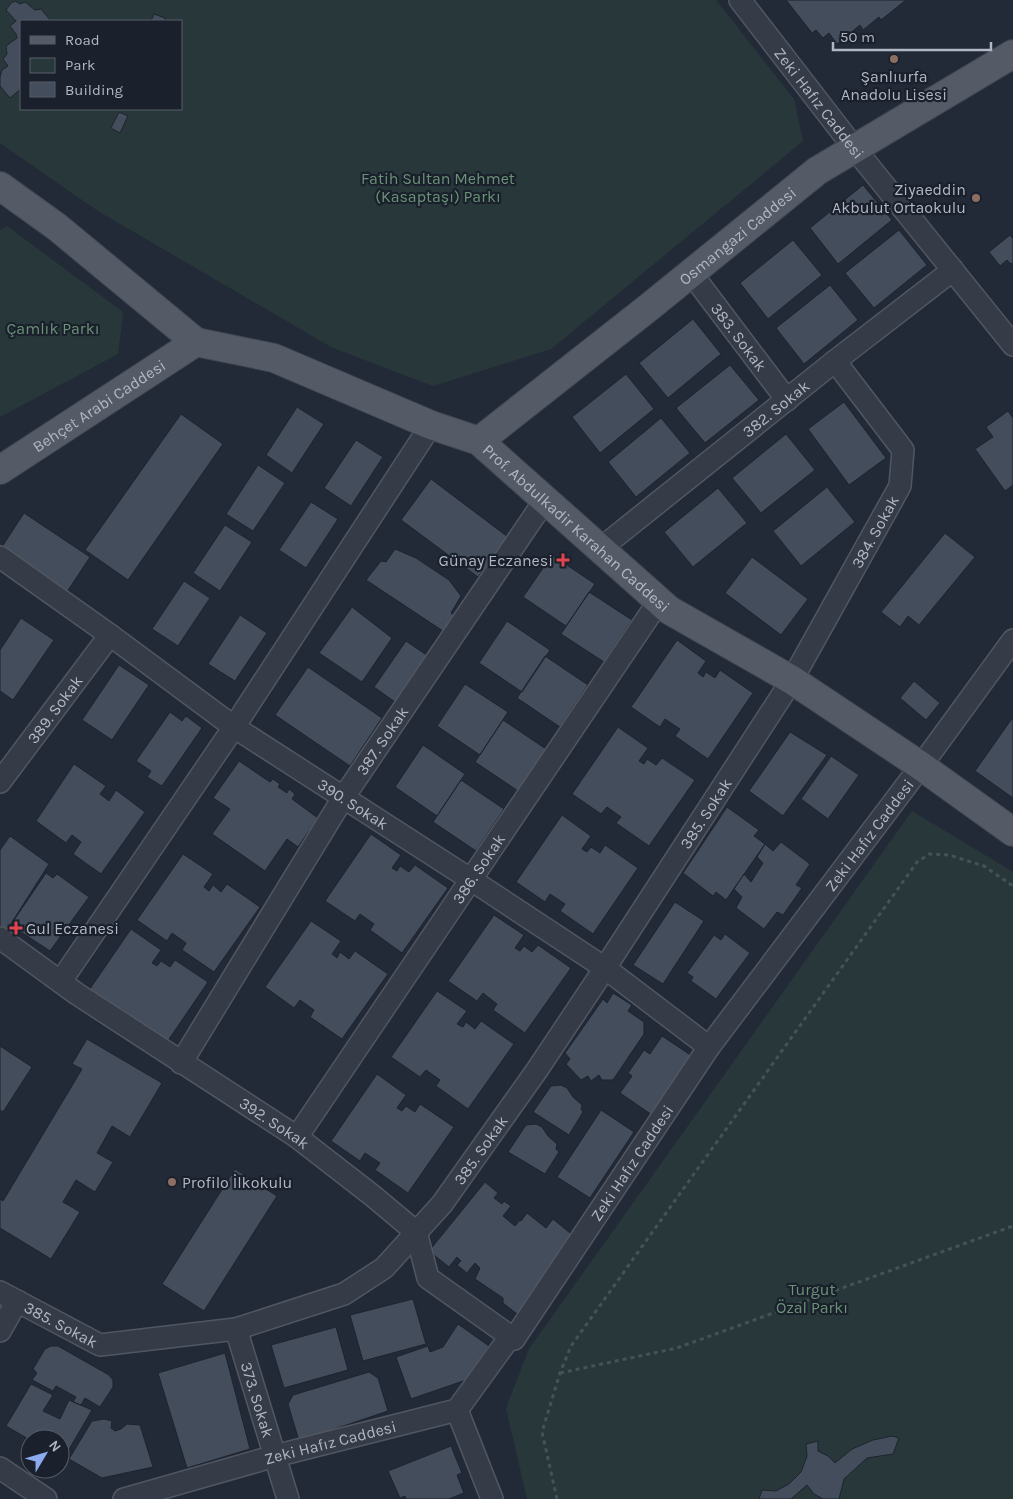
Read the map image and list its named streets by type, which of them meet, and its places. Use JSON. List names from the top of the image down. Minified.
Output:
{"streets":{"main road":["Osmangazi Caddesi","Behçet Arabi Caddesi","Prof. Abdulkadir Karahan Caddesi"],"street":["Zeki Hafız Caddesi","383. Sokak","382. Sokak","384. Sokak","389. Sokak","387. Sokak","390. Sokak","385. Sokak","386. Sokak","392. Sokak","373. Sokak"]},"crossings":[["Zeki Hafız Caddesi","Osmangazi Caddesi"],["Zeki Hafız Caddesi","382. Sokak"],["Zeki Hafız Caddesi","Prof. Abdulkadir Karahan Caddesi"],["Zeki Hafız Caddesi","390. Sokak"],["Zeki Hafız Caddesi","373. Sokak"],["Osmangazi Caddesi","383. Sokak"],["Osmangazi Caddesi","Prof. Abdulkadir Karahan Caddesi"],["383. Sokak","382. Sokak"],["Behçet Arabi Caddesi","Prof. Abdulkadir Karahan Caddesi"],["382. Sokak","Prof. Abdulkadir Karahan Caddesi"],["382. Sokak","384. Sokak"],["Prof. Abdulkadir Karahan Caddesi","384. Sokak"],["Prof. Abdulkadir Karahan Caddesi","387. Sokak"],["Prof. Abdulkadir Karahan Caddesi","385. Sokak"],["Prof. Abdulkadir Karahan Caddesi","386. Sokak"],["384. Sokak","385. Sokak"],["389. Sokak","390. Sokak"],["387. Sokak","390. Sokak"],["387. Sokak","392. Sokak"],["390. Sokak","385. Sokak"],["390. Sokak","386. Sokak"],["385. Sokak","392. Sokak"],["385. Sokak","373. Sokak"],["386. Sokak","392. Sokak"]],"parks":["Fatih Sultan Mehmet (Kasaptaşı) Parkı","Çamlık Parkı","Turgut Özal Parkı"],"places":{"other":["Şanlıurfa Anadolu Lisesi","Ziyaeddin Akbulut Ortaokulu","Profilo İlkokulu"],"health":["Günay Eczanesi","Gul Eczanesi"]},"legend":["Road","Park","Building"],"scale_bar":"50 m","north":"top right"}
